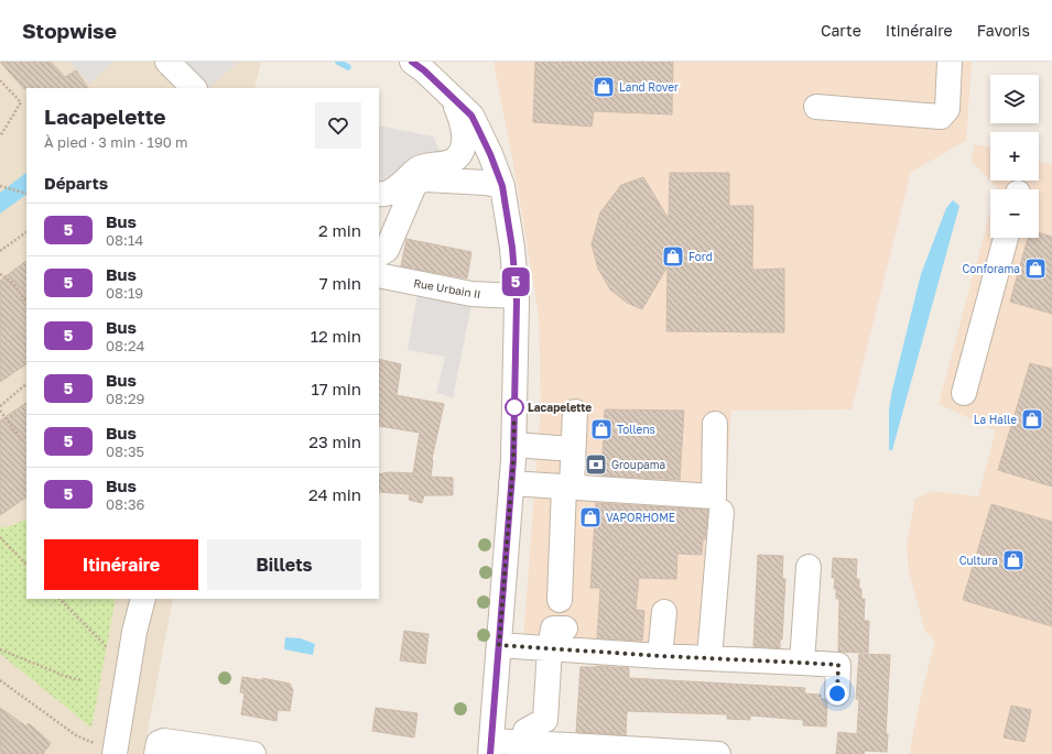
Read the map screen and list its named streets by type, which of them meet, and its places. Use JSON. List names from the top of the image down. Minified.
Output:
{"streets":{"street":["Rue Urbain II"]},"places":{"shop":["Land Rover","Ford","Conforama","La Halle","Tollens","VAPORHOME","Cultura"],"other":["Lacapelette"],"bank":["Groupama"]},"lines":["bus line 5"],"page":{"header":"Stopwise","nav":["Carte","Itinéraire","Favoris"],"on_map":"5","map_buttons":["+","−"],"heading":[["Lacapelette","À pied · 3 min · 190 m"],"Départs"],"list":[{"mark":"5","name":"Bus","note":"08:14","value":"2 min"},{"mark":"5","name":"Bus","note":"08:19","value":"7 min"},{"mark":"5","name":"Bus","note":"08:24","value":"12 min"},{"mark":"5","name":"Bus","note":"08:29","value":"17 min"},{"mark":"5","name":"Bus","note":"08:35","value":"23 min"},{"mark":"5","name":"Bus","note":"08:36","value":"24 min"}],"buttons":["Itinéraire","Billets"]}}
